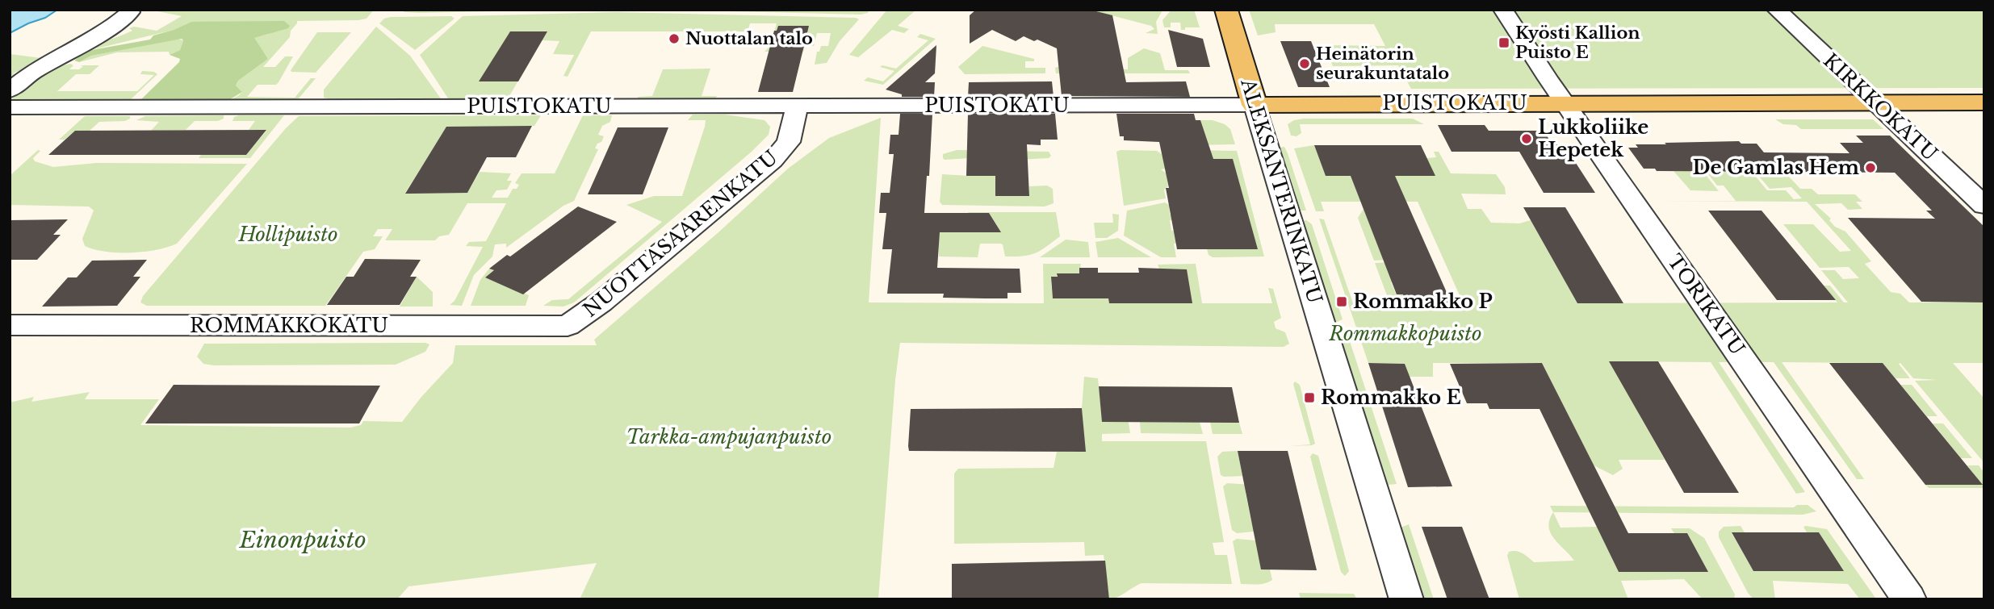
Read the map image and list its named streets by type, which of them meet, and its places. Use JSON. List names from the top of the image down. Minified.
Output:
{"streets":{"main road":["PUISTOKATU","ALEKSANTERINKATU"],"street":["KIRKKOKATU","NUOTTASAARENKATU","TORIKATU","ROMMAKKOKATU"]},"crossings":[["PUISTOKATU","KIRKKOKATU"],["PUISTOKATU","ALEKSANTERINKATU"],["PUISTOKATU","NUOTTASAARENKATU"],["PUISTOKATU","TORIKATU"],["NUOTTASAARENKATU","ROMMAKKOKATU"]],"parks":["Hollipuisto","Rommakkopuisto","Tarkka-ampujanpuisto","Einonpuisto"],"places":{"other":["Nuottalan talo","Heinätorin seurakuntatalo","Lukkoliike Hepetek","De Gamlas Hem"],"transit":["Kyösti Kallion Puisto E","Rommakko P","Rommakko E"]}}
